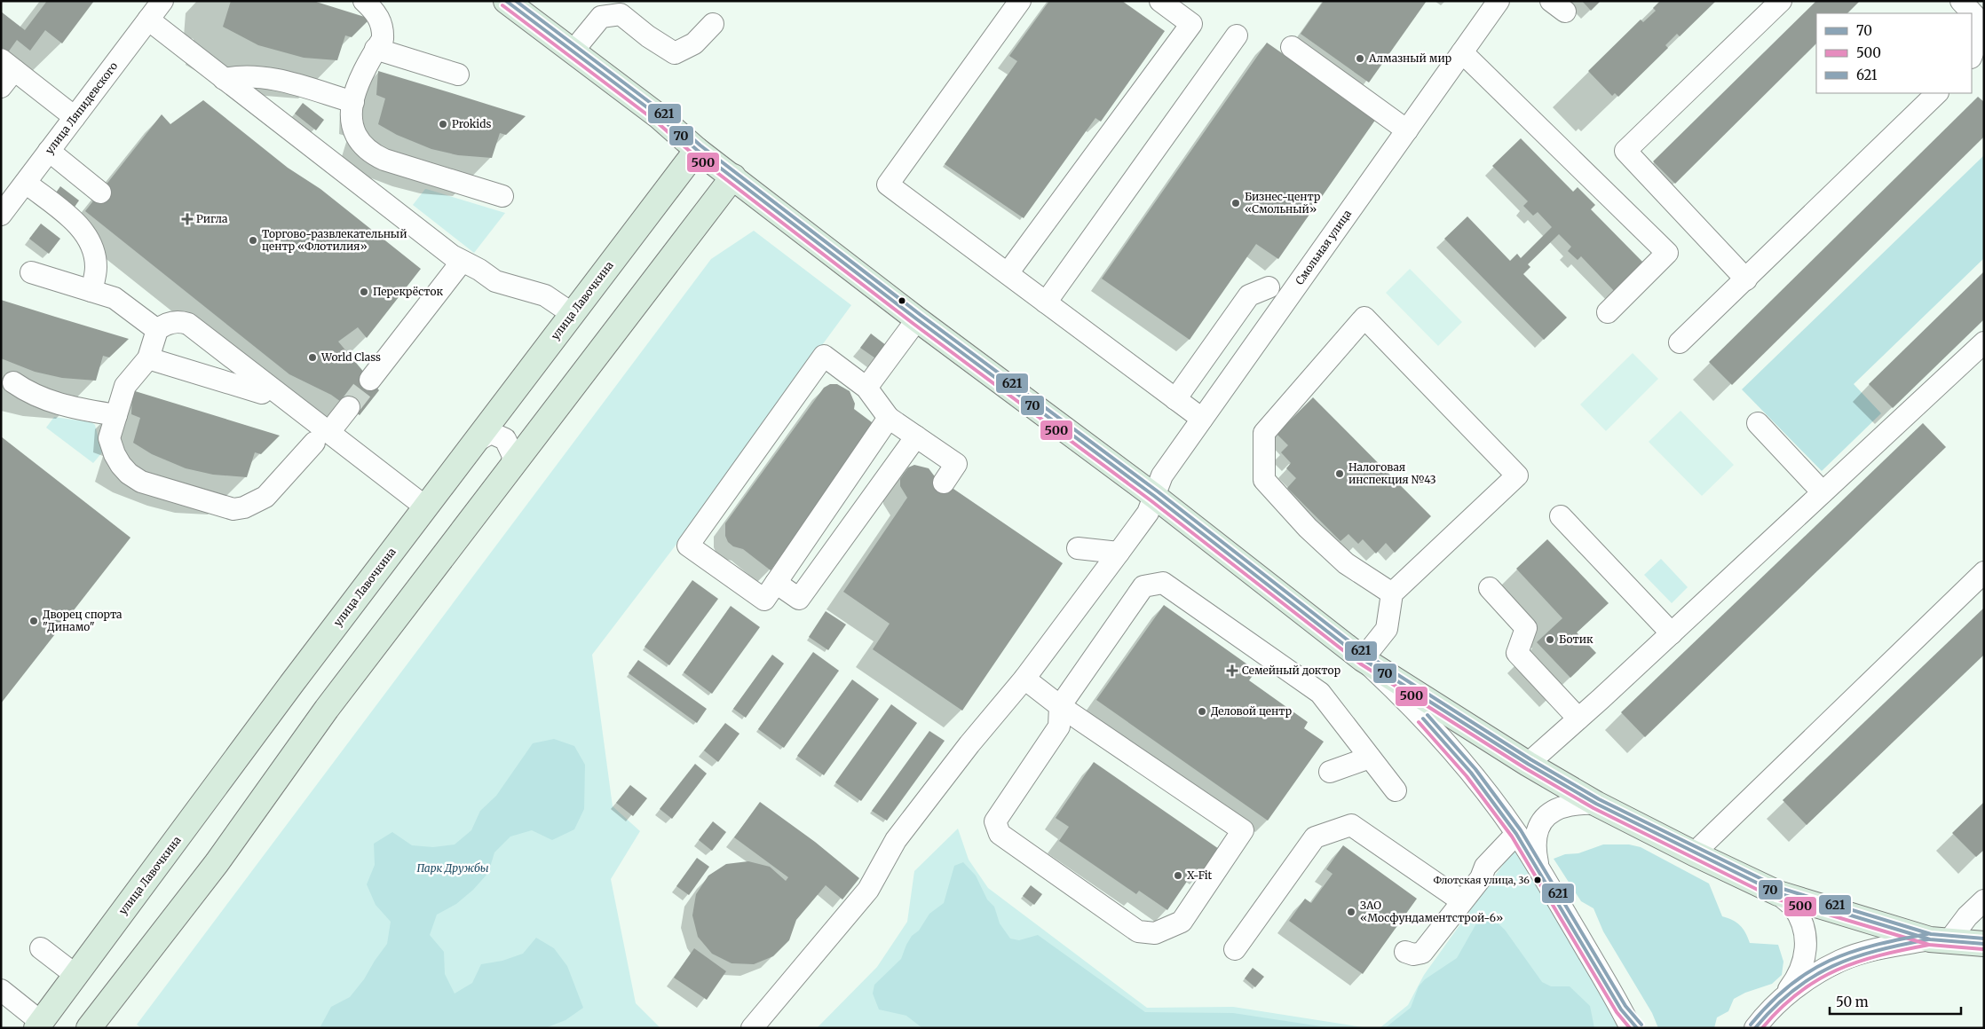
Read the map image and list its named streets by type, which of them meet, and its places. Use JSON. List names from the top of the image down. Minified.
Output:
{"streets":{"main road":["улица Лавочкина"],"street":["улица Ляпидевского","Смольная улица"]},"parks":["Парк Дружбы"],"places":{"other":["Алмазный мир","Prokids","Бизнес-центр «Смольный»","Торгово-развлекательный центр «Флотилия»","Перекрёсток","World Class","Налоговая инспекция №43","Дворец спорта \"Динамо\"","Ботик","Деловой центр","X-Fit","Флотская улица, 36","ЗАО «Мосфундаментстрой-6»"],"health":["Ригла","Семейный доктор"]},"lines":["transit line 70","transit line 621","transit line 500"],"legend":["70","500","621"],"scale_bar":"50 m"}
